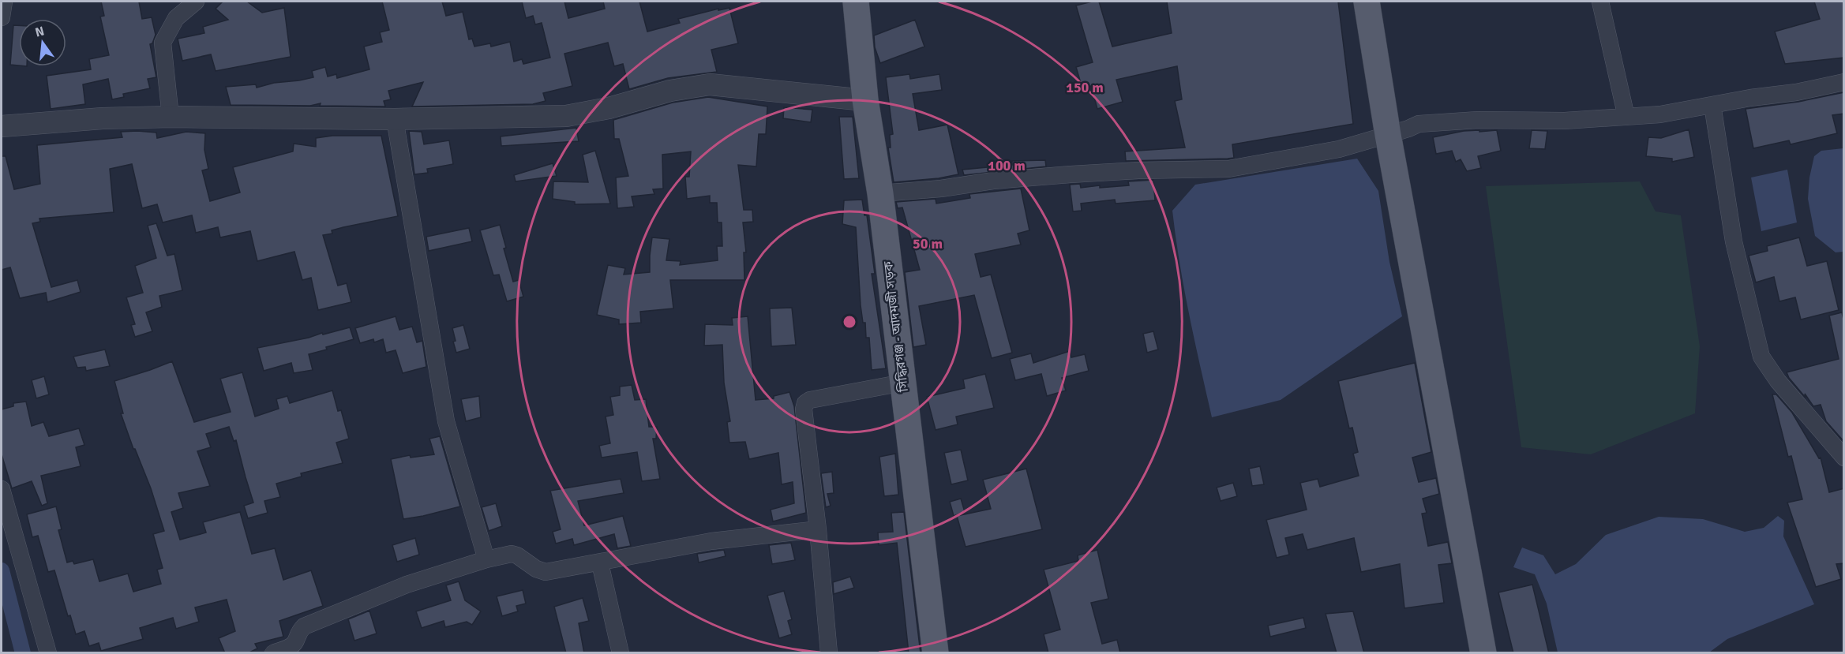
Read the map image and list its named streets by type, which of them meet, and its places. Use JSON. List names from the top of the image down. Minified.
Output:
{"streets":{"main road":["সিদ্ধিরগঞ্জ - আদমজী সড়ক"]},"north":"top","rings":["150 m","100 m","50 m"]}
